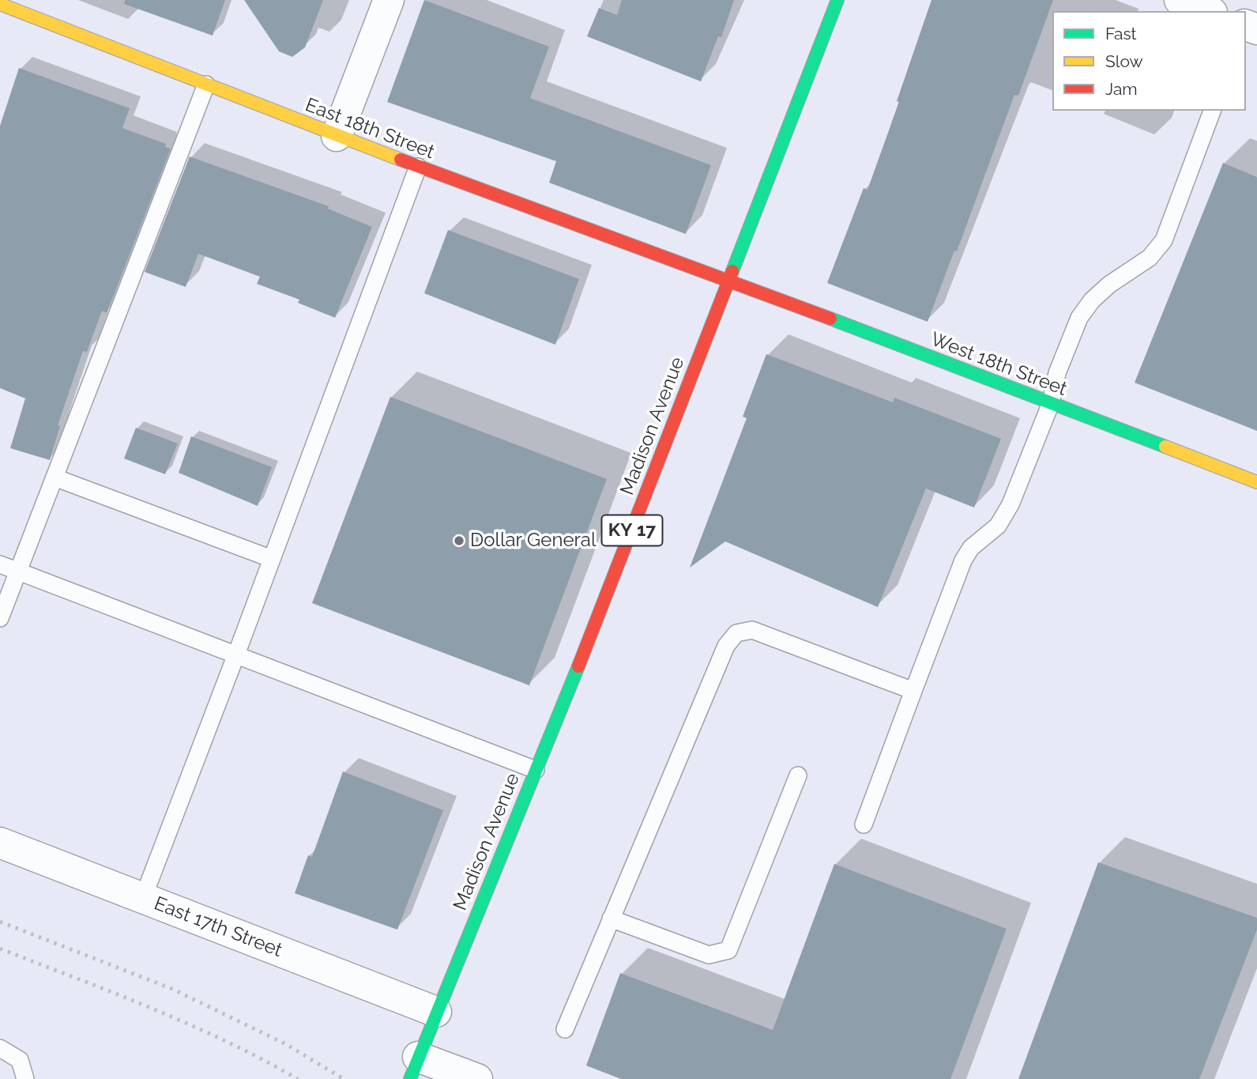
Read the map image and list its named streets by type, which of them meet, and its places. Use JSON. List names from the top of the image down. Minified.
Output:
{"streets":{"street":["East 18th Street","West 18th Street","Madison Avenue","KY 17","East 17th Street"]},"crossings":[["East 18th Street","West 18th Street"],["East 18th Street","Madison Avenue"],["West 18th Street","Madison Avenue"],["Madison Avenue","East 17th Street"]],"places":["Dollar General"],"legend":["Fast","Slow","Jam"]}
